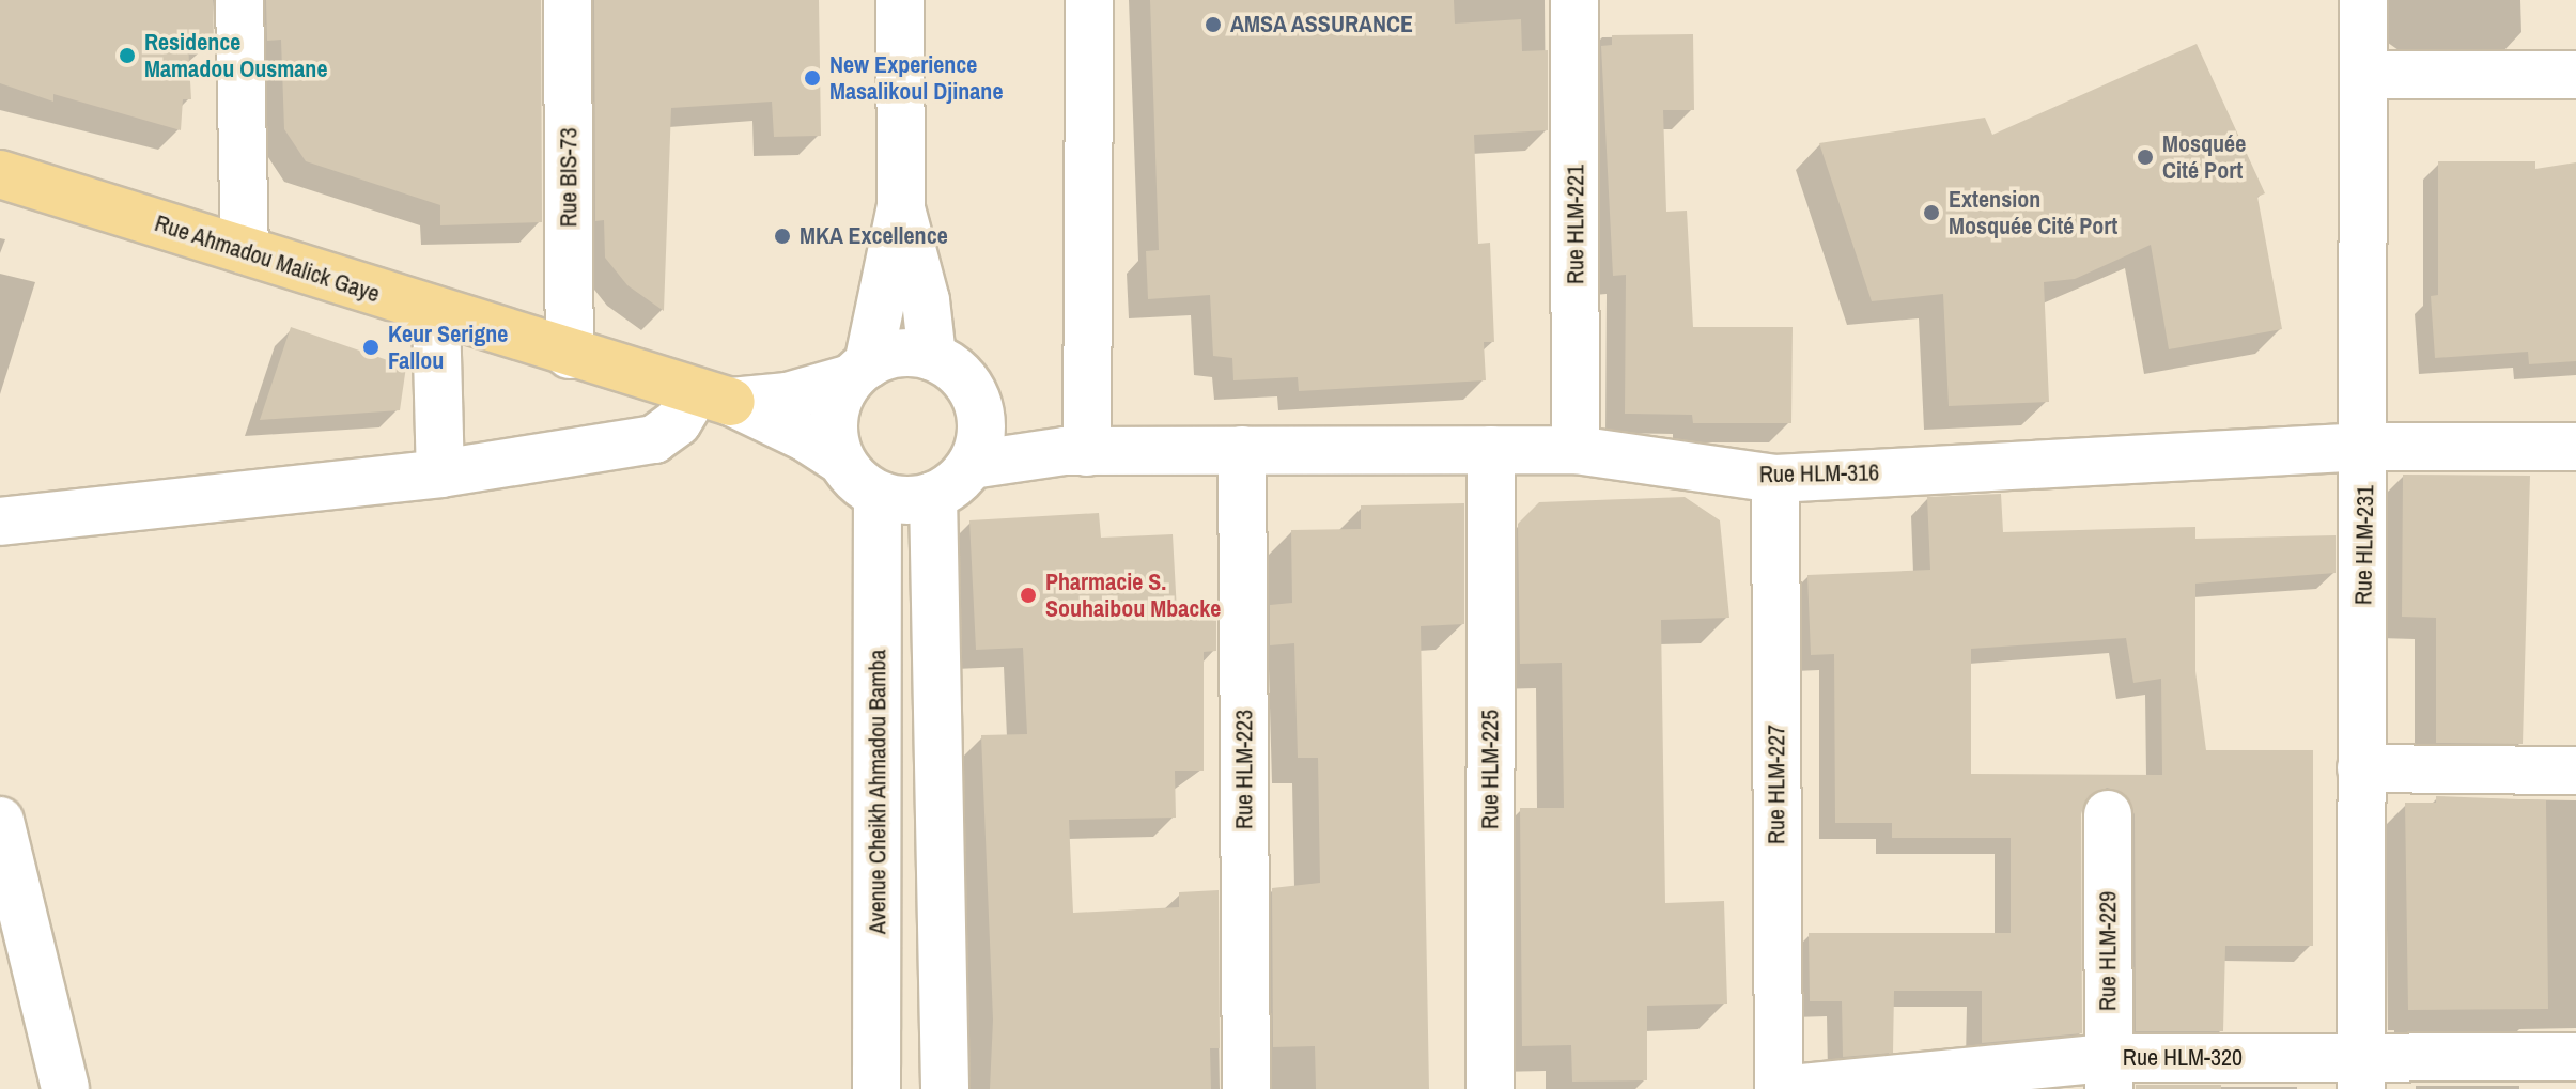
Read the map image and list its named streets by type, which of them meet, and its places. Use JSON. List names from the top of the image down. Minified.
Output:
{"streets":{"main road":["Rue Ahmadou Malick Gaye"],"street":["Rue BIS-73","Rue HLM-221","Rue HLM-316","Rue HLM-231","Rue HLM-223","Rue HLM-225","Rue HLM-227","Avenue Cheikh Ahmadou Bamba","Rue HLM-229","Rue HLM-320"]},"crossings":[["Rue BIS-73","Rue Ahmadou Malick Gaye"],["Rue HLM-221","Rue HLM-316"],["Rue Ahmadou Malick Gaye","Rue HLM-316"],["Rue Ahmadou Malick Gaye","Avenue Cheikh Ahmadou Bamba"],["Rue HLM-316","Rue HLM-231"],["Rue HLM-316","Rue HLM-223"],["Rue HLM-316","Rue HLM-225"],["Rue HLM-316","Rue HLM-227"],["Rue HLM-316","Avenue Cheikh Ahmadou Bamba"],["Rue HLM-231","Rue HLM-320"],["Rue HLM-229","Rue HLM-320"]],"places":["AMSA ASSURANCE","Residence Mamadou Ousmane","New Experience Masalikoul Djinane","Mosquée Cité Port","Extension Mosquée Cité Port","MKA Excellence","Keur Serigne Fallou","Pharmacie S. Souhaibou Mbacke"]}
